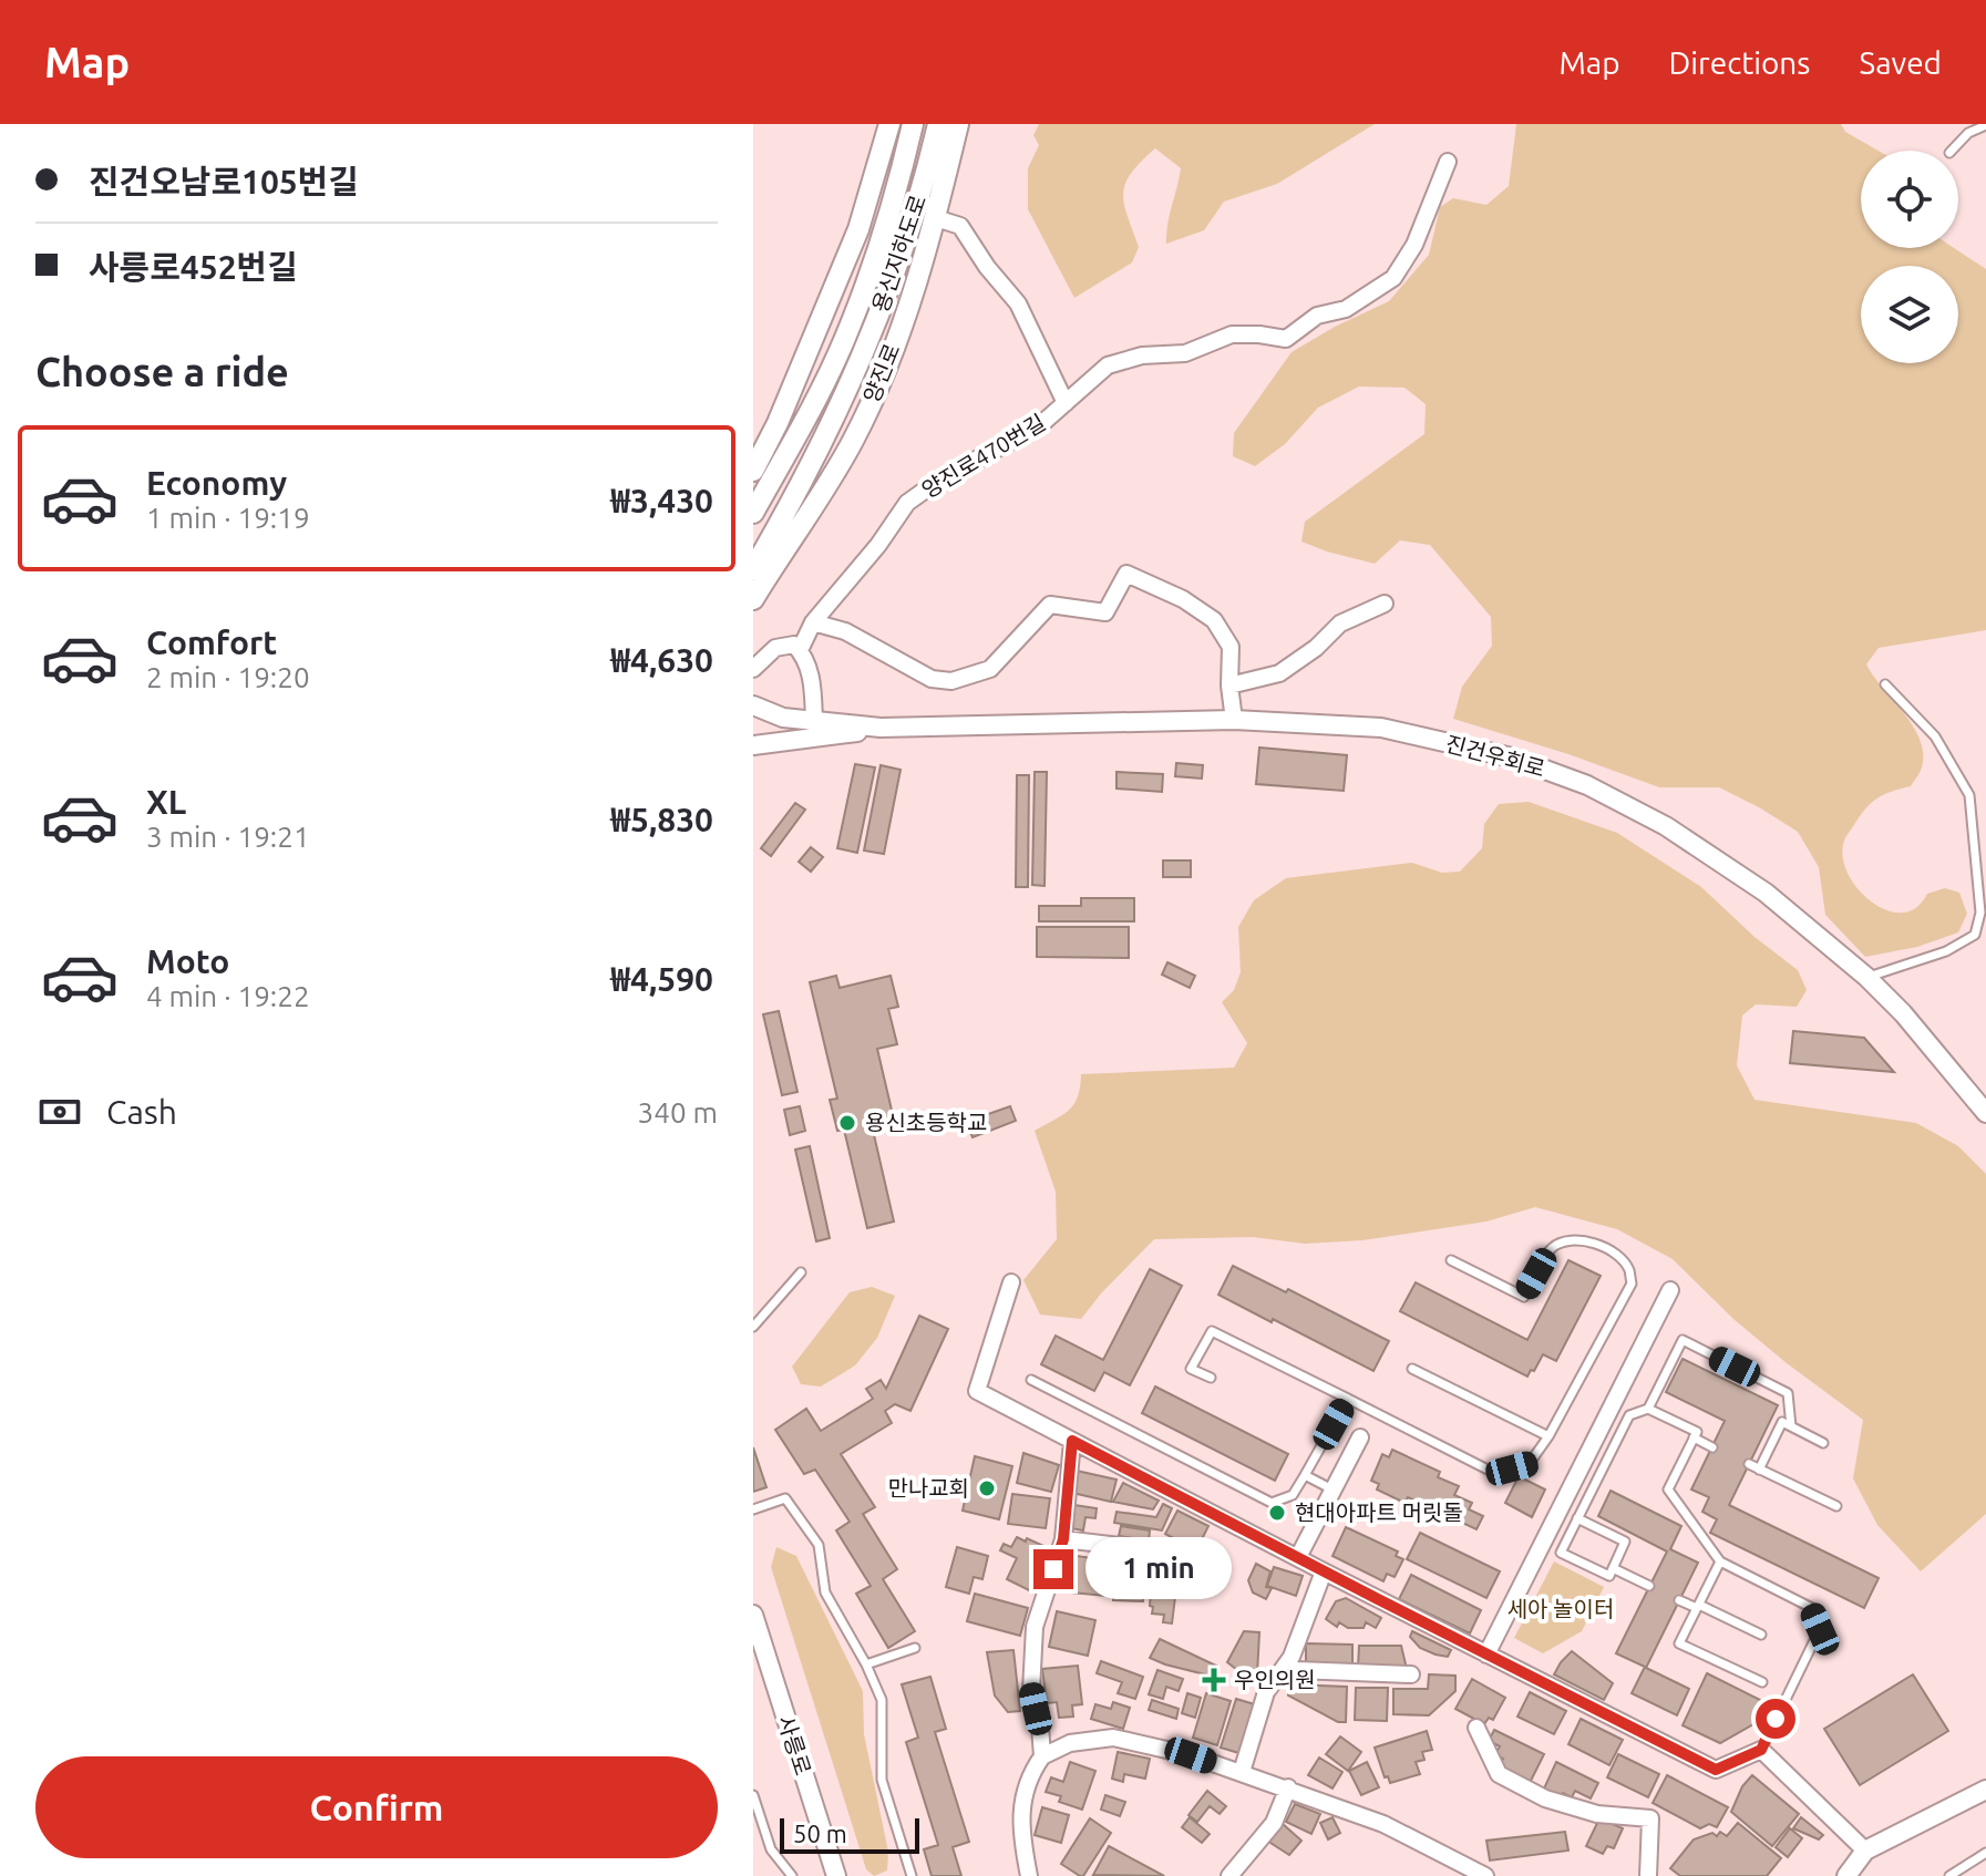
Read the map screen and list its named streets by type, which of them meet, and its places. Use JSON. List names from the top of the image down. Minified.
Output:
{"streets":{"main road":["용신지하도로","양진로"],"street":["양진로470번길","진건우회로","사릉로"]},"parks":["세아 놀이터"],"places":{"other":["용신초등학교","만나교회","현대아파트 머릿돌"],"health":["우인의원"]},"scale_bar":"50 m","page":{"header":"Map","nav":["Map","Directions","Saved"],"banner":["진건오남로105번길","사릉로452번길"],"heading":"Choose a ride","list":[{"name":"Economy","note":"1 min · 19:19","value":"₩3,430"},{"name":"Comfort","note":"2 min · 19:20","value":"₩4,630"},{"name":"XL","note":"3 min · 19:21","value":"₩5,830"},{"name":"Moto","note":"4 min · 19:22","value":"₩4,590"}],"pay":["Cash","340 m"],"bubble":"1 min","buttons":"Confirm","scale":"50 m"}}
